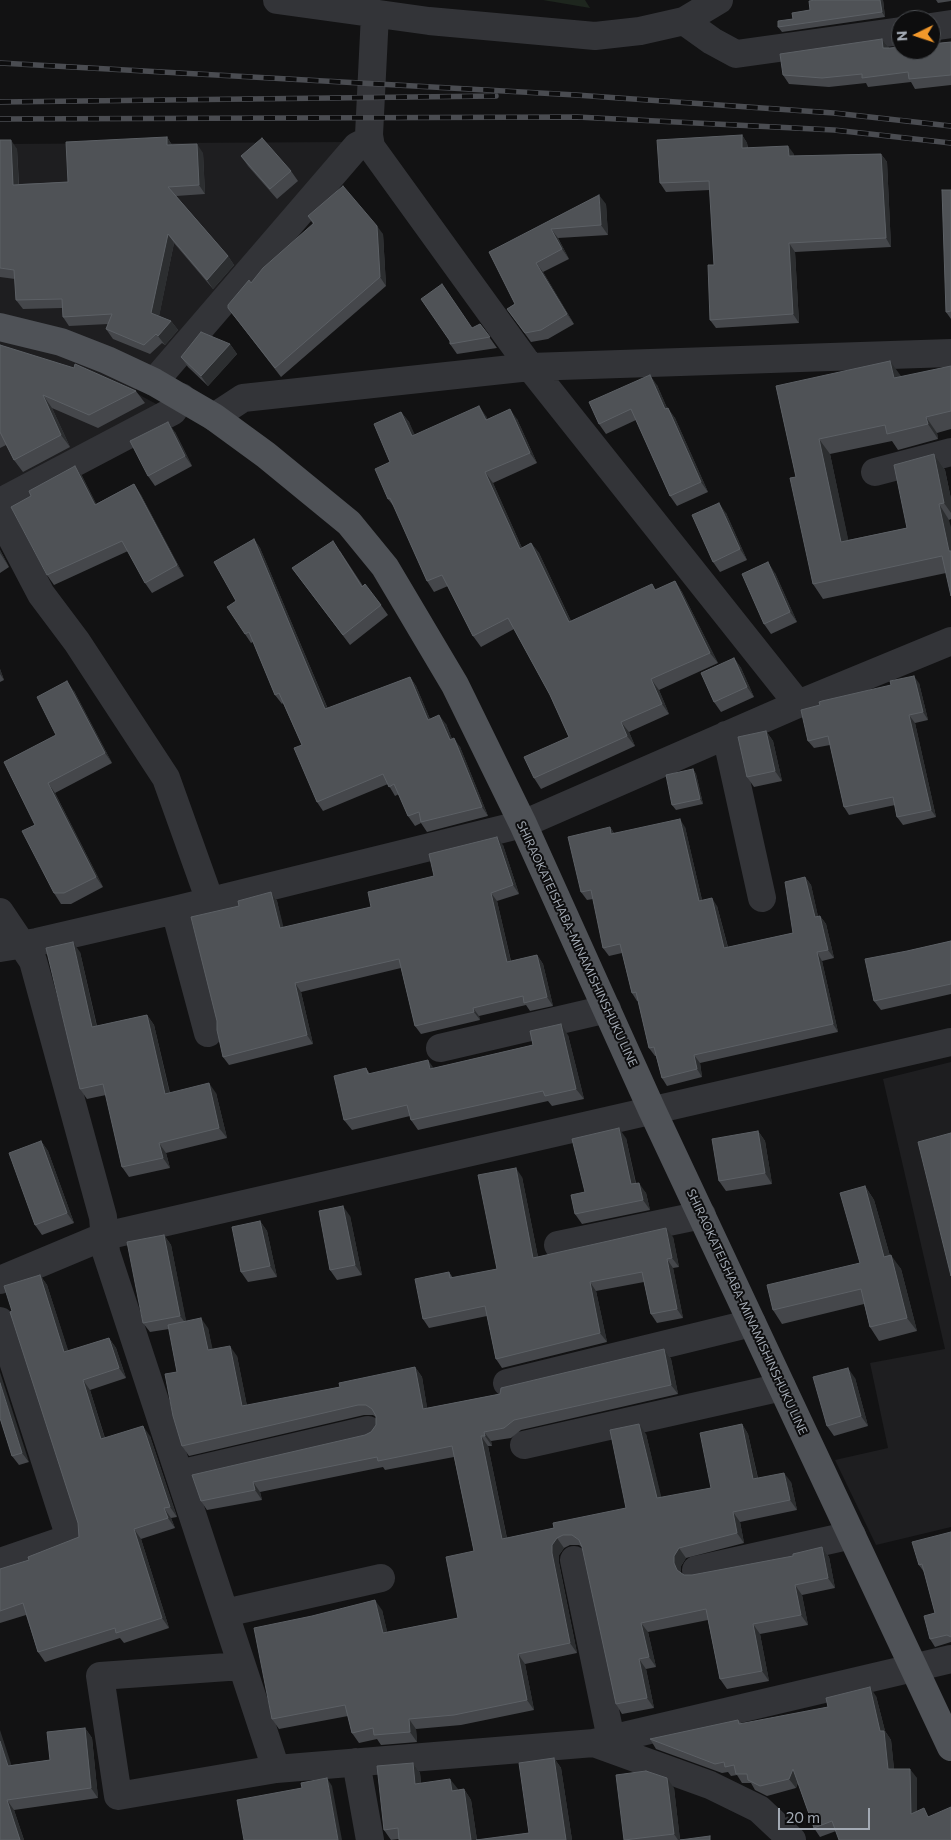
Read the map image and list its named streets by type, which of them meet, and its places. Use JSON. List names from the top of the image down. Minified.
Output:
{"streets":{"main road":["SHIRAOKATEISHABA-MINAMISHINSHUKU LINE"]},"scale_bar":"20 m","north":"left"}
